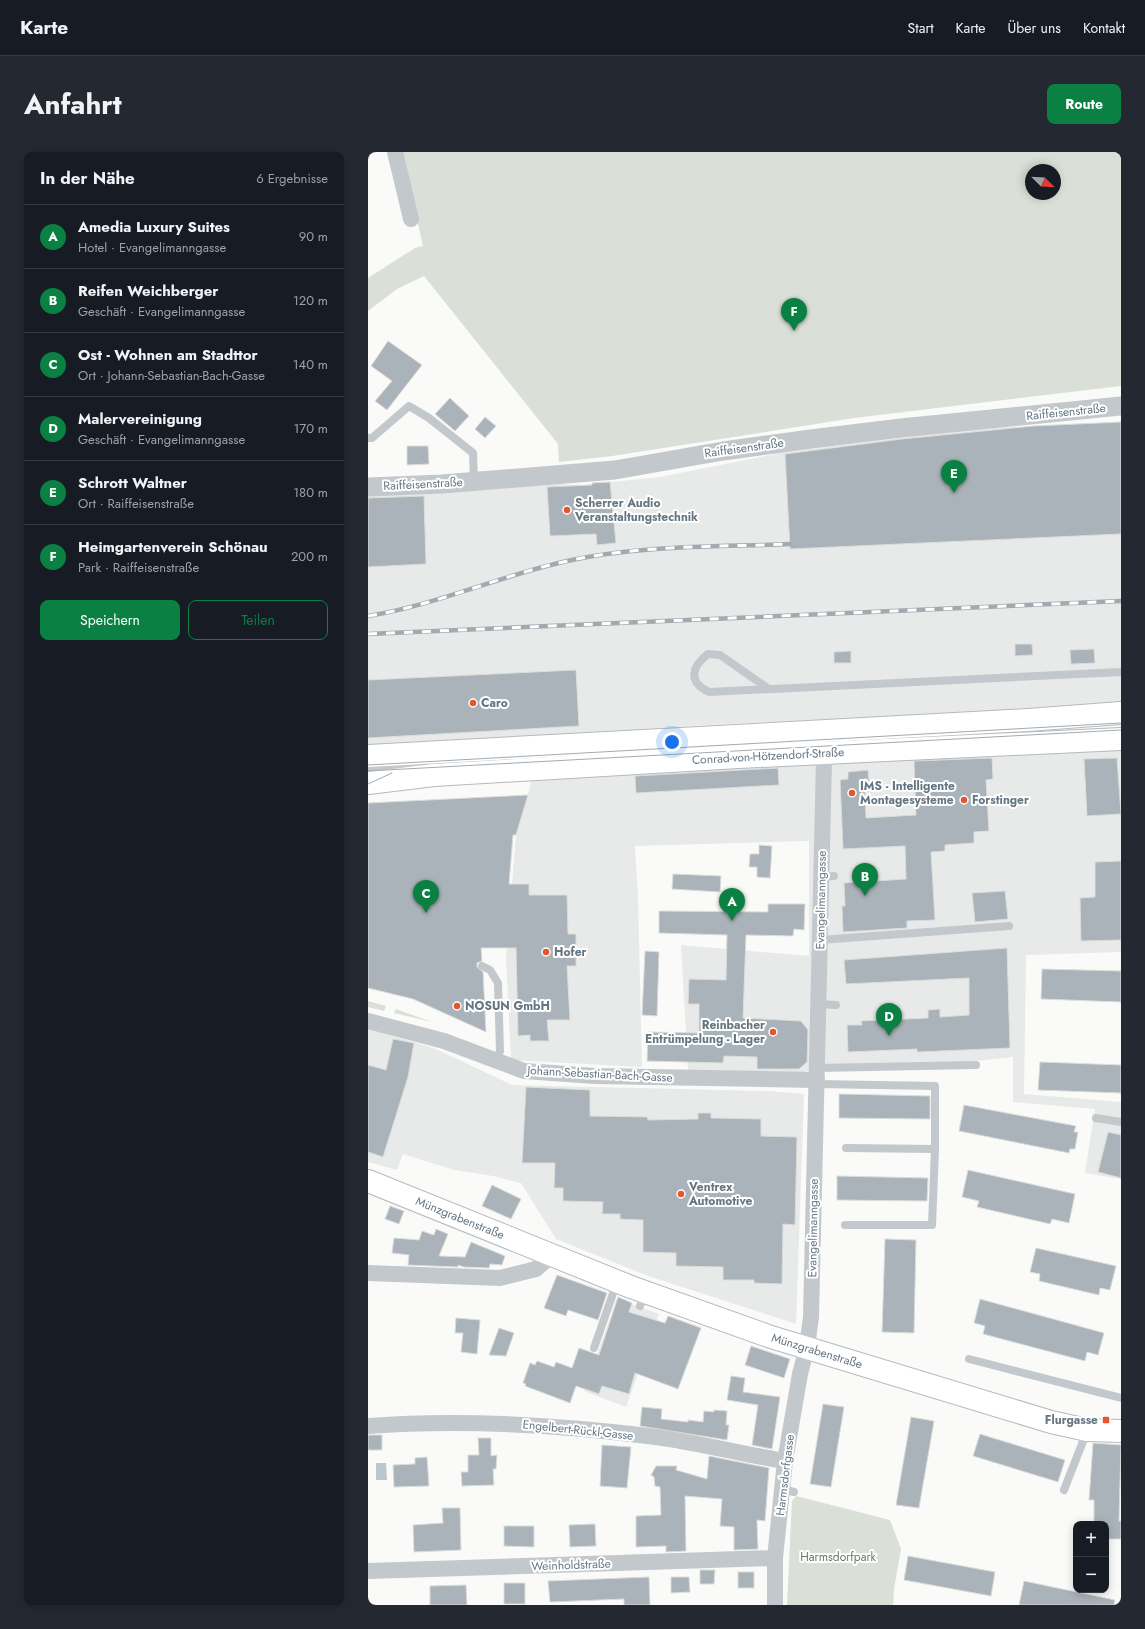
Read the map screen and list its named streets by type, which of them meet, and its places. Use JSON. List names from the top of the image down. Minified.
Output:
{"streets":{"main road":["Conrad-von-Hötzendorf-Straße","Münzgrabenstraße"],"street":["Raiffeisenstraße","Evangelimanngasse","Johann-Sebastian-Bach-Gasse","Engelbert-Rückl-Gasse","Harmsdorfgasse","Weinholdstraße"]},"crossings":[["Conrad-von-Hötzendorf-Straße","Evangelimanngasse"],["Evangelimanngasse","Johann-Sebastian-Bach-Gasse"],["Evangelimanngasse","Münzgrabenstraße"],["Evangelimanngasse","Harmsdorfgasse"],["Münzgrabenstraße","Harmsdorfgasse"],["Engelbert-Rückl-Gasse","Harmsdorfgasse"],["Harmsdorfgasse","Weinholdstraße"]],"parks":["Harmsdorfpark"],"places":{"other":["Scherrer Audio Veranstaltungstechnik","Caro","IMS - Intelligente Montagesysteme","Forstinger","Hofer","NOSUN GmbH","Reinbacher Entrümpelung - Lager","Ventrex Automotive"],"transit":["Flurgasse"]},"north":"bottom right","page":{"header":"Karte","nav":["Start","Karte","Über uns","Kontakt"],"title":"Anfahrt","buttons":["Route",["Speichern","Teilen"]],"heading":["In der Nähe","6 Ergebnisse"],"list":[{"mark":"A","name":"Amedia Luxury Suites","note":"Hotel · Evangelimanngasse","value":"90 m"},{"mark":"B","name":"Reifen Weichberger","note":"Geschäft · Evangelimanngasse","value":"120 m"},{"mark":"C","name":"Ost - Wohnen am Stadttor","note":"Ort · Johann-Sebastian-Bach-Gasse","value":"140 m"},{"mark":"D","name":"Malervereinigung","note":"Geschäft · Evangelimanngasse","value":"170 m"},{"mark":"E","name":"Schrott Waltner","note":"Ort · Raiffeisenstraße","value":"180 m"},{"mark":"F","name":"Heimgartenverein Schönau","note":"Park · Raiffeisenstraße","value":"200 m"}],"pins":["F","E","B","C","A","D"],"map_buttons":["+","−"]}}
